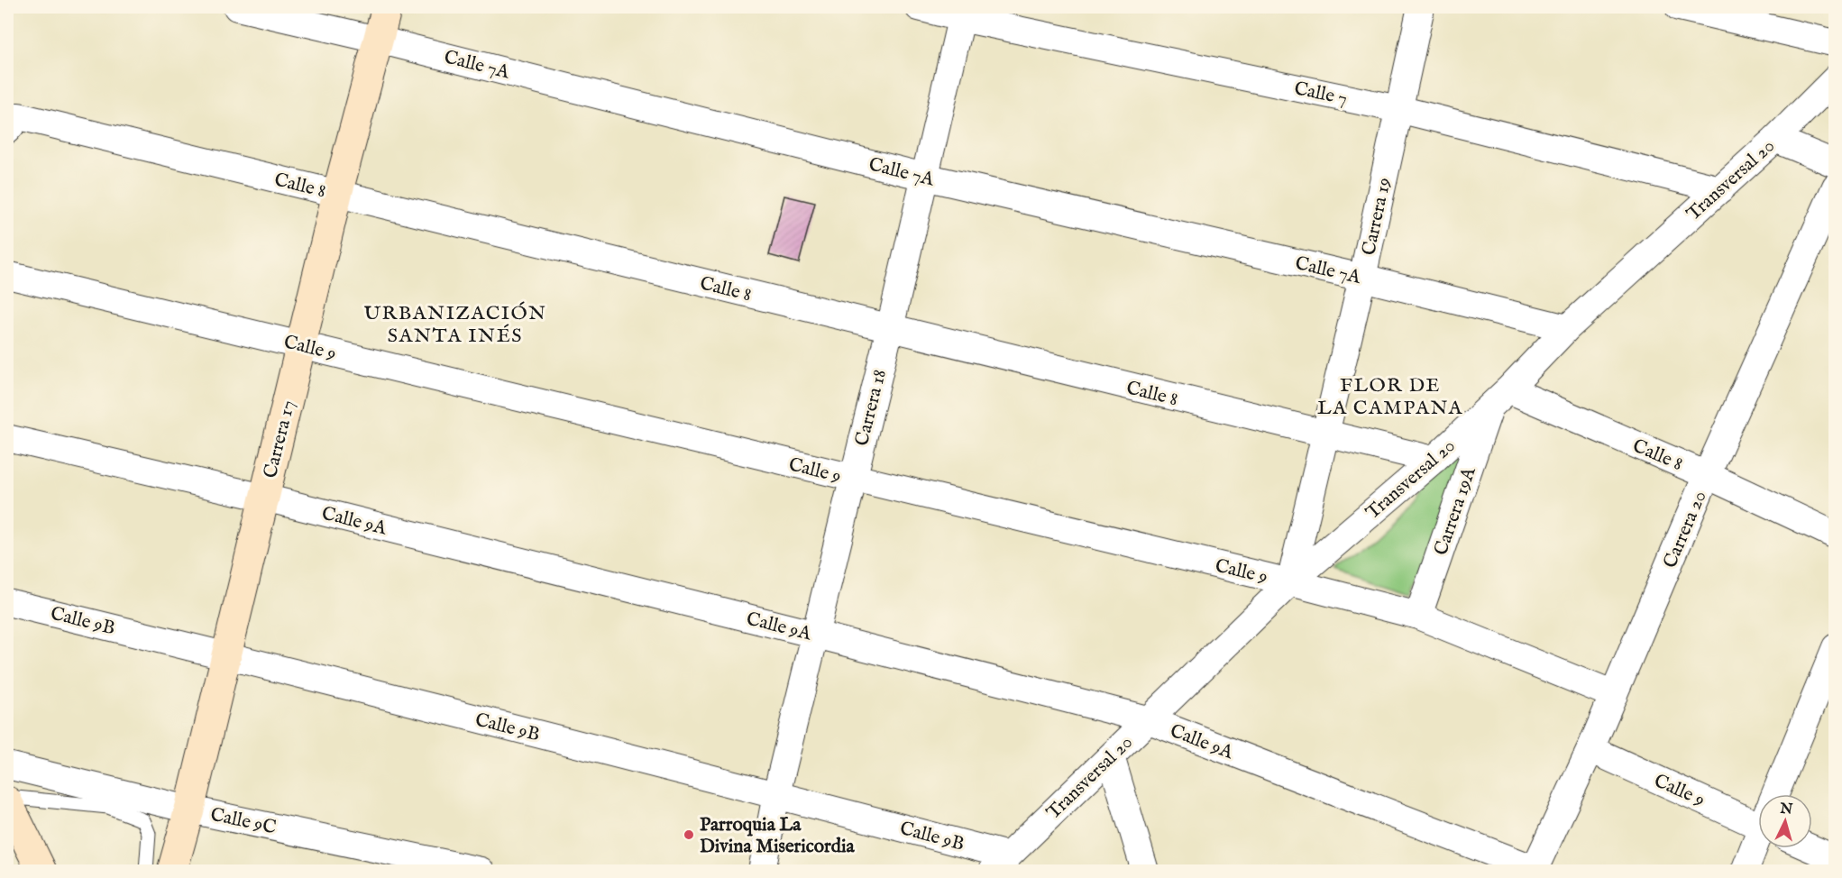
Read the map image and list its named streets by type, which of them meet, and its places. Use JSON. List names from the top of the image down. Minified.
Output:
{"streets":{"street":["Calle 7A","Calle 7","Transversal 20","Calle 8","Carrera 19","Calle 9","Carrera 18","Carrera 17","Carrera 19A","Calle 9A","Carrera 20","Calle 9B","Calle 9C"]},"crossings":[["Calle 7A","Transversal 20"],["Calle 7A","Carrera 19"],["Calle 7A","Carrera 18"],["Calle 7A","Carrera 17"],["Calle 7","Transversal 20"],["Calle 7","Carrera 19"],["Calle 7","Carrera 18"],["Transversal 20","Calle 8"],["Transversal 20","Carrera 19"],["Transversal 20","Calle 9"],["Transversal 20","Carrera 19A"],["Transversal 20","Calle 9A"],["Transversal 20","Calle 9B"],["Calle 8","Carrera 19"],["Calle 8","Carrera 18"],["Calle 8","Carrera 17"],["Calle 8","Carrera 19A"],["Calle 8","Carrera 20"],["Carrera 19","Calle 9"],["Calle 9","Carrera 18"],["Calle 9","Carrera 17"],["Calle 9","Carrera 19A"],["Calle 9","Carrera 20"],["Carrera 18","Calle 9A"],["Carrera 18","Calle 9B"],["Carrera 17","Calle 9A"],["Carrera 17","Calle 9B"],["Carrera 17","Calle 9C"],["Calle 9A","Carrera 20"]],"districts":["URBANIZACIÓN SANTA INÉS","FLOR DE LA CAMPANA"],"places":["Parroquia La Divina Misericordia"],"north":"top"}
